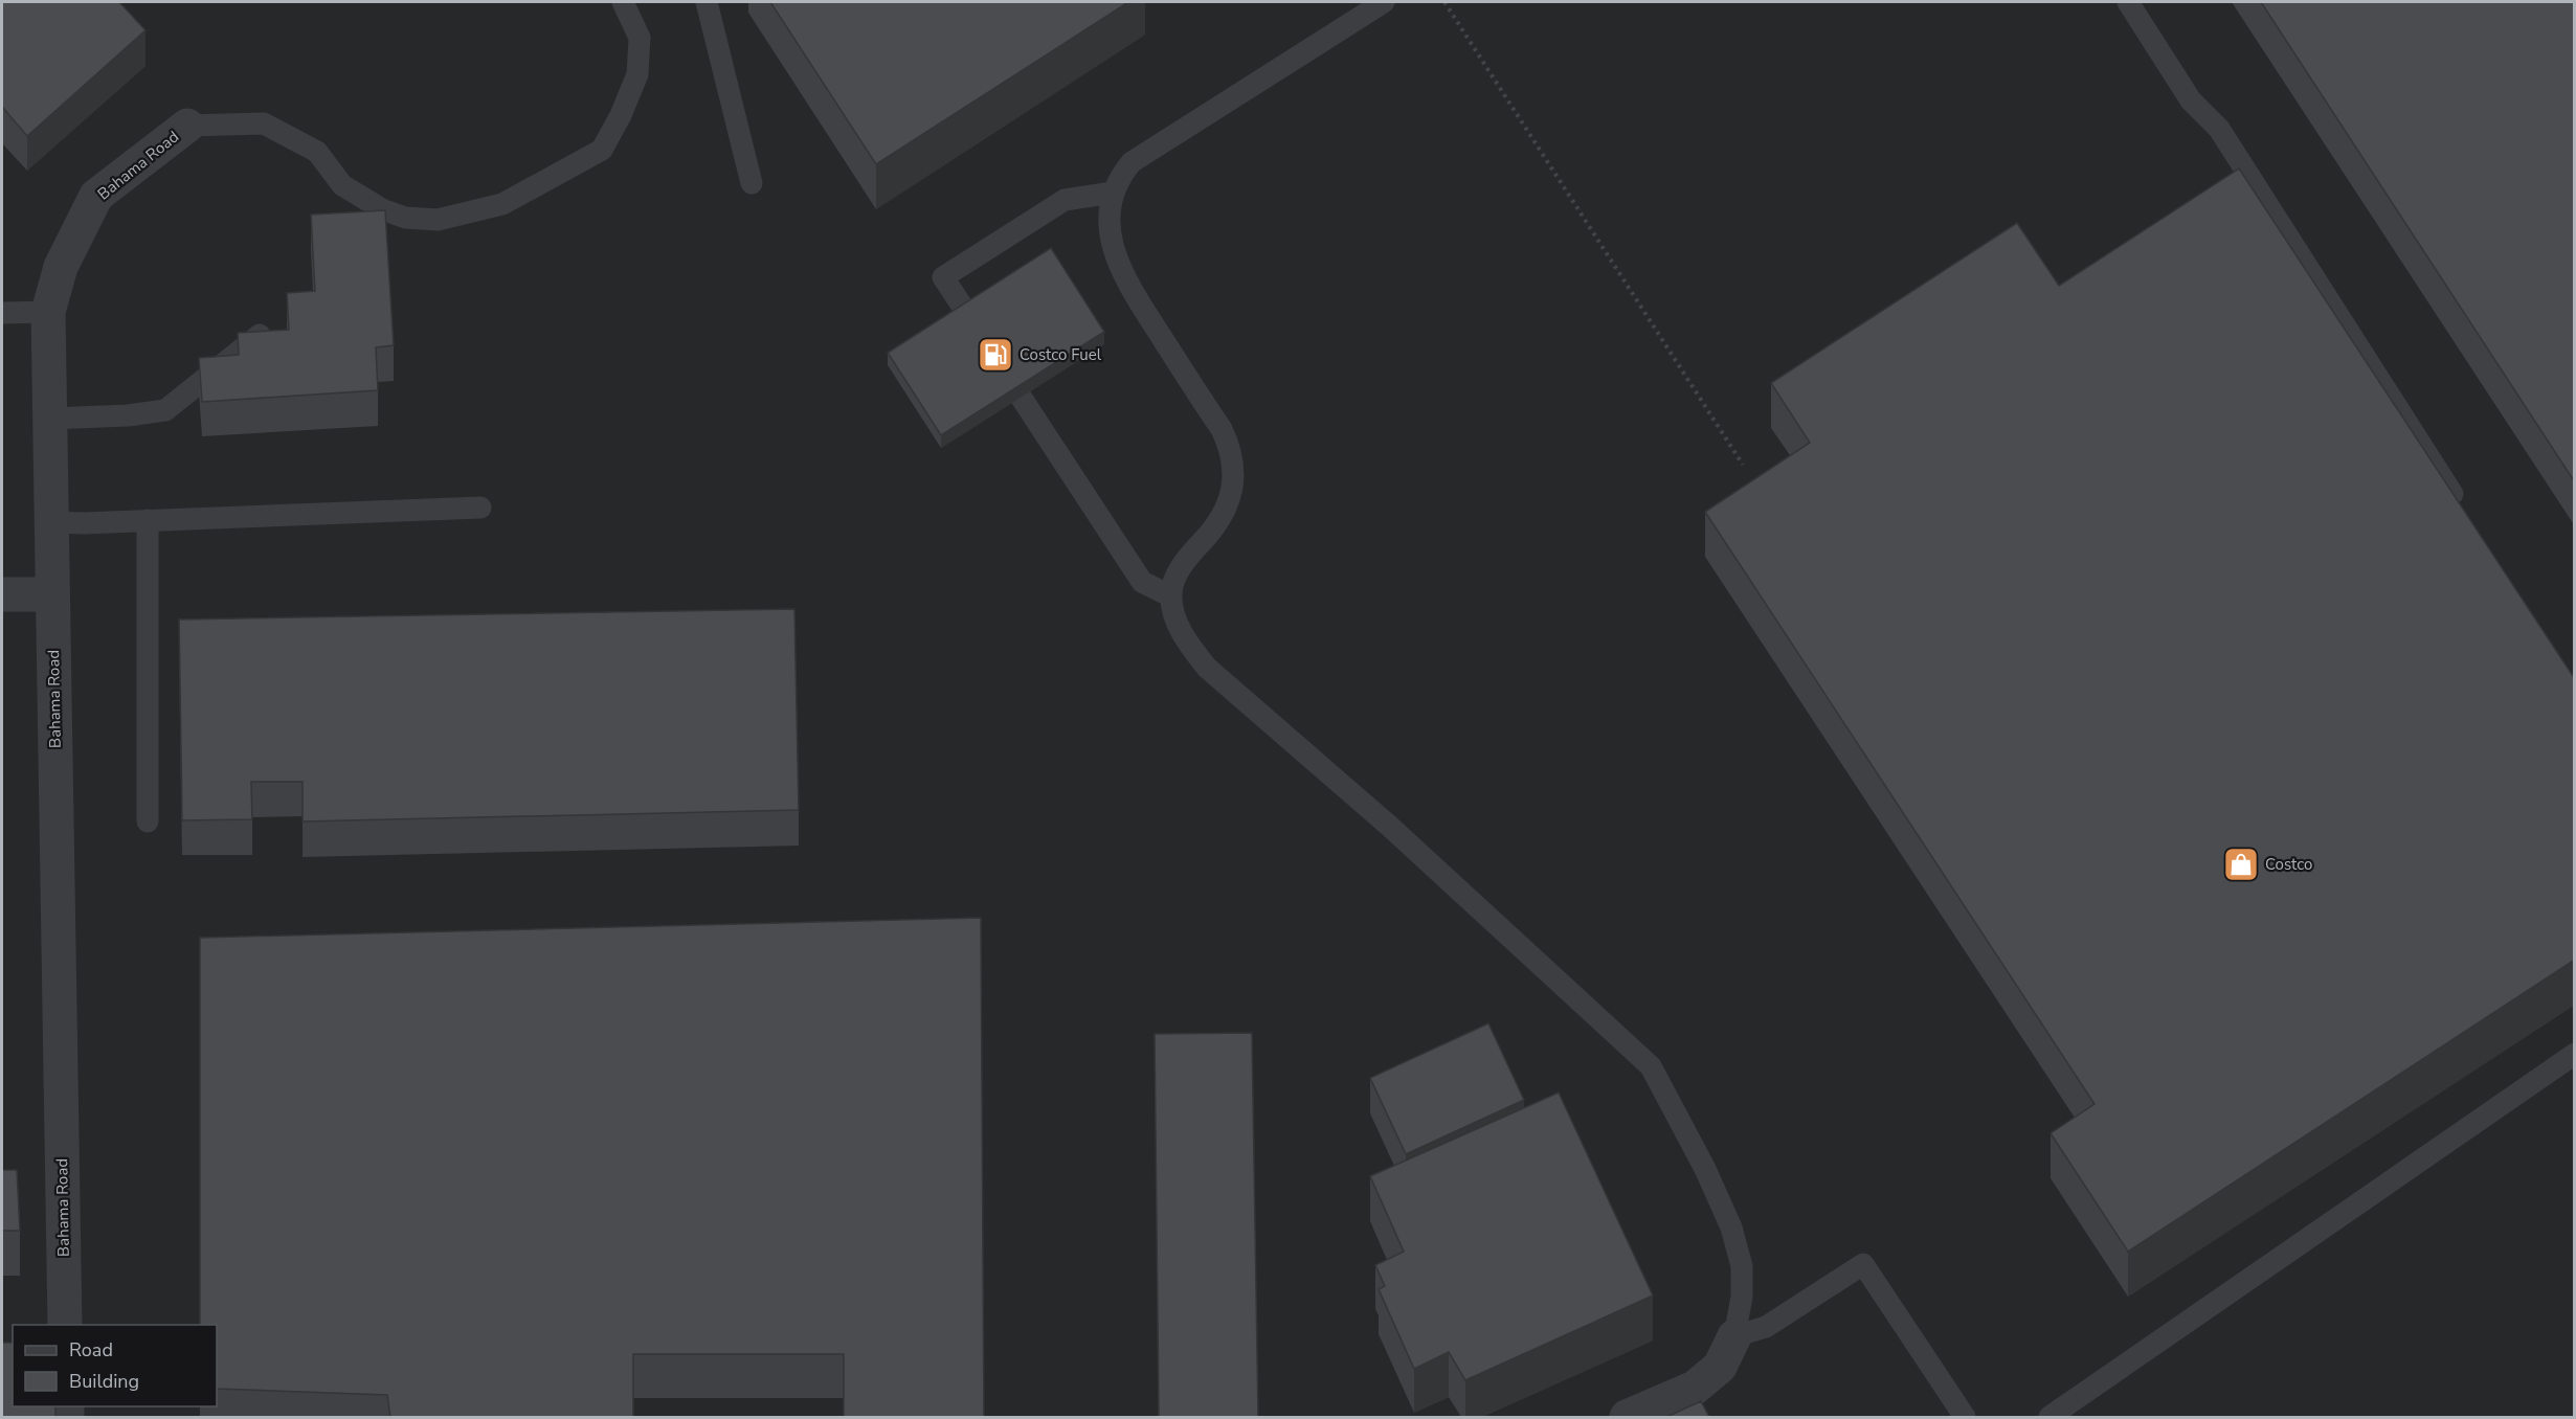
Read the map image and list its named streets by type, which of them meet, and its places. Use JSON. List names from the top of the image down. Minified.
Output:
{"streets":{"street":["Bahama Road"]},"places":{"fuel station":["Costco Fuel"],"shop":["Costco"]},"legend":["Road","Building"]}
